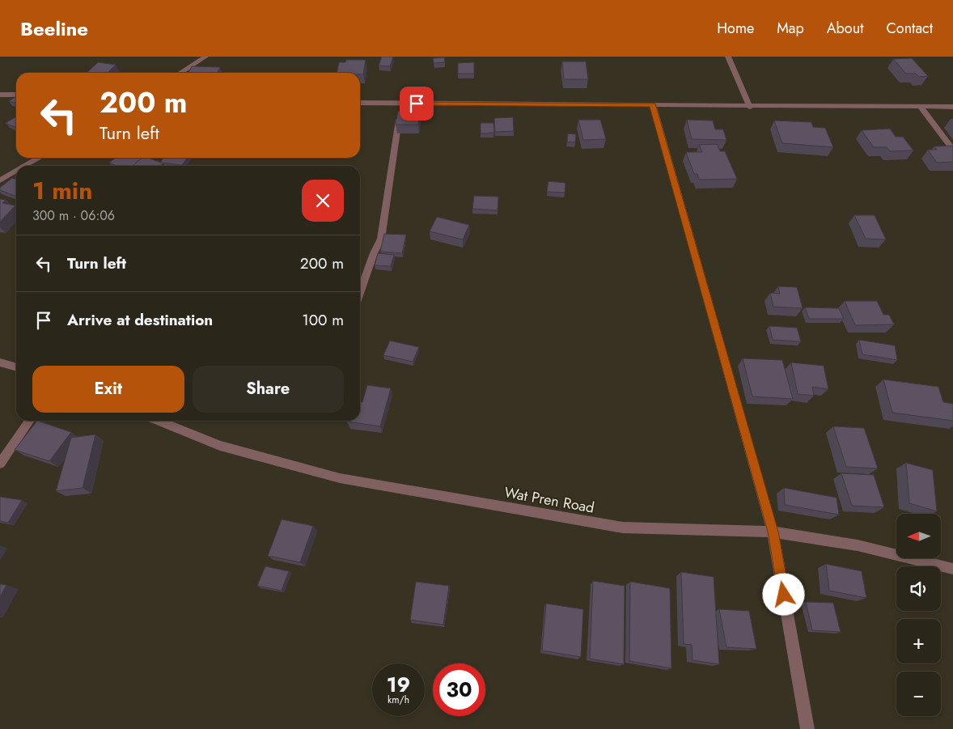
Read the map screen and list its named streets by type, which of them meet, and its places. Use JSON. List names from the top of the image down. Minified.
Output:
{"streets":{"street":["Wat Pren Road"]},"north":"left","page":{"header":"Beeline","nav":["Home","Map","About","Contact"],"turn":["200 m","Turn left"],"heading":["1 min","300 m · 06:06"],"list":[{"name":"Turn left","value":"200 m"},{"name":"Arrive at destination","value":"100 m"}],"buttons":["Exit","Share"],"map_buttons":["+","−"],"speed":"19 km/h","limit":"30"}}
